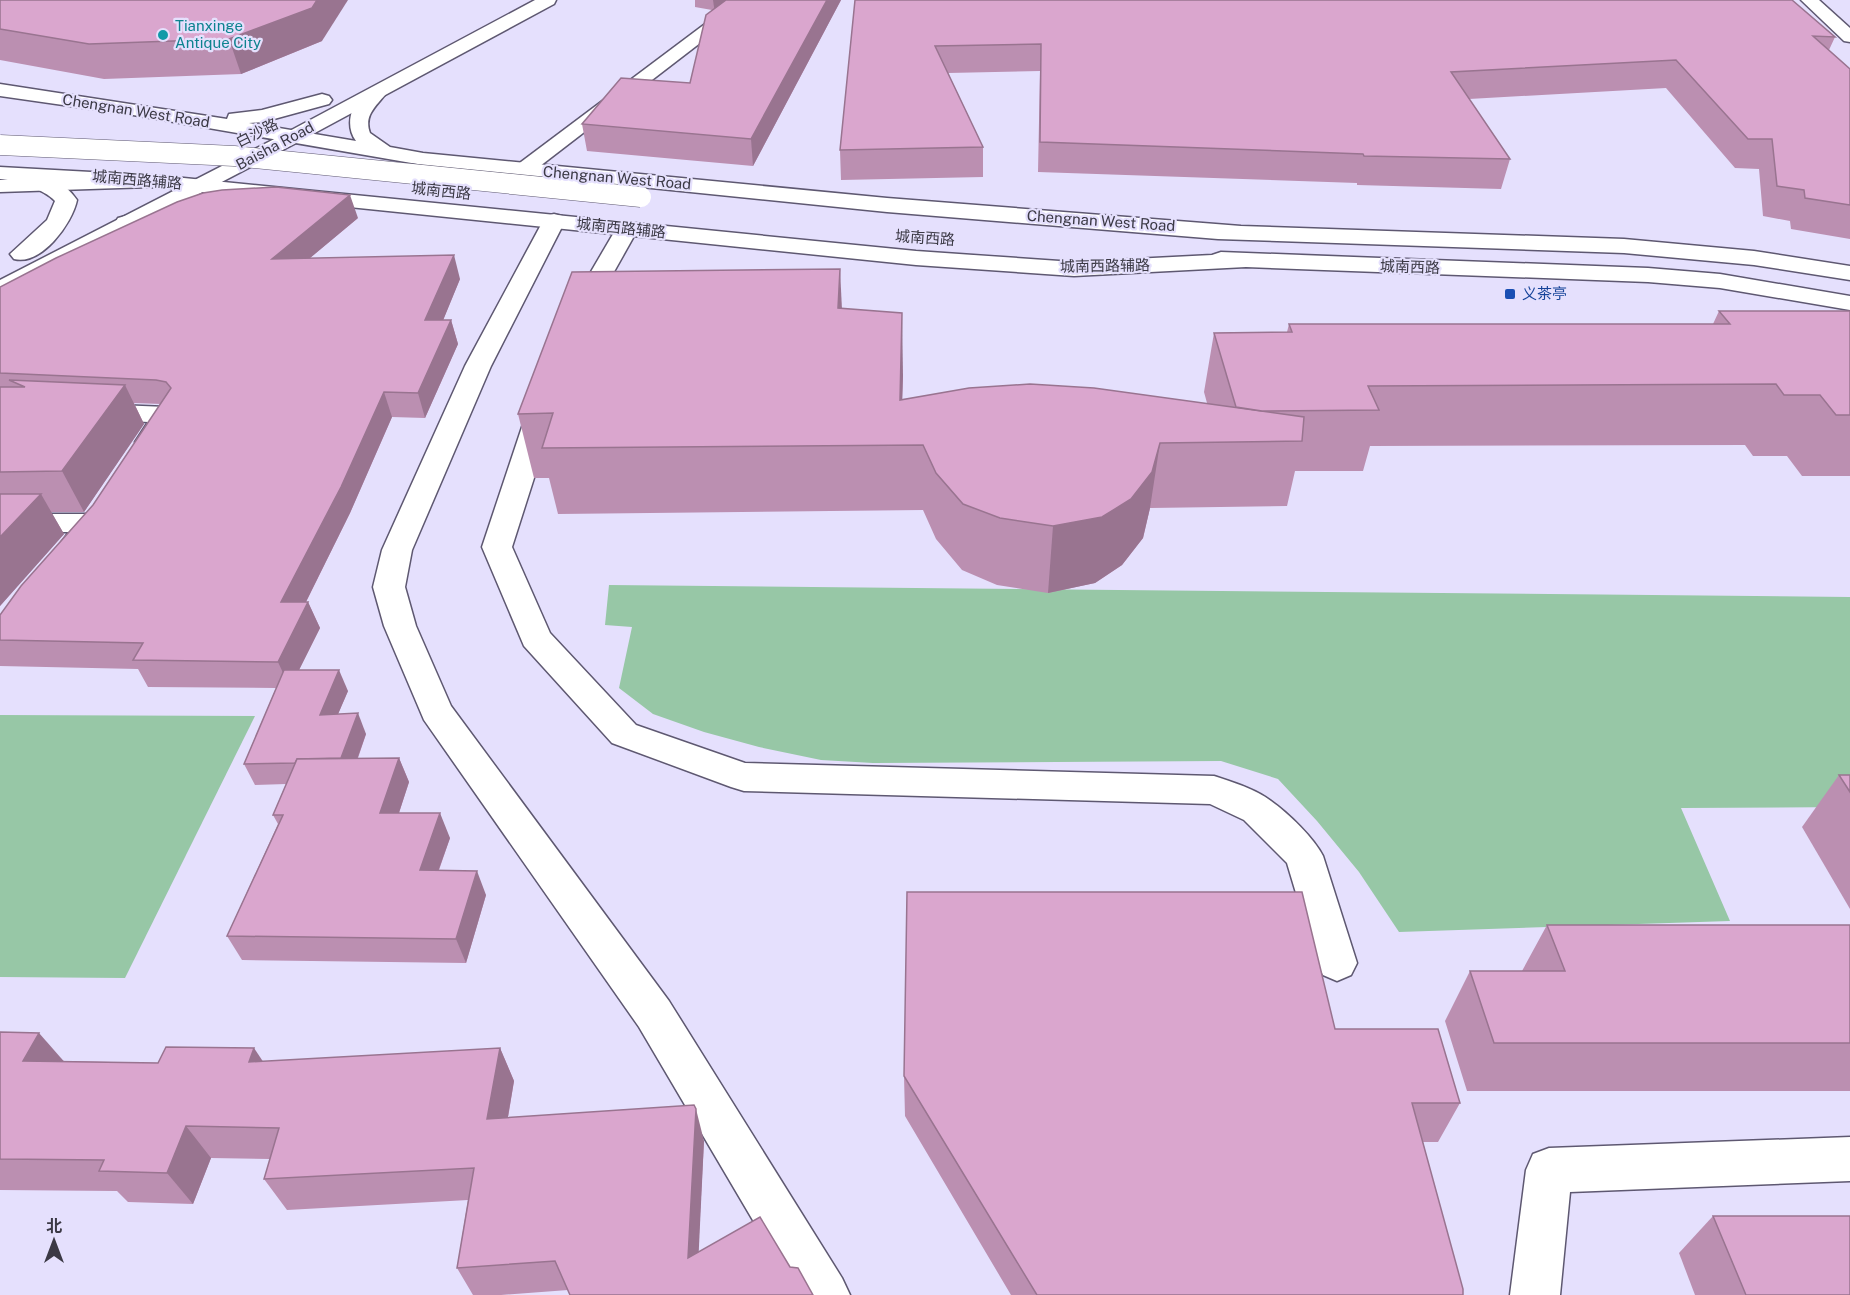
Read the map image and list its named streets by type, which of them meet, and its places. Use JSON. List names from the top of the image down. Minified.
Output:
{"streets":{"main road":["Chengnan West Road","白沙路","Baisha Road","城南西路辅路","城南西路"]},"crossings":[["Chengnan West Road","白沙路"],["Chengnan West Road","Baisha Road"],["Chengnan West Road","城南西路"],["白沙路","城南西路辅路"],["Baisha Road","城南西路辅路"],["城南西路辅路","城南西路"]],"places":{"other":["Tianxinge Antique City"],"transit":["义茶亭"]},"north":"top"}
